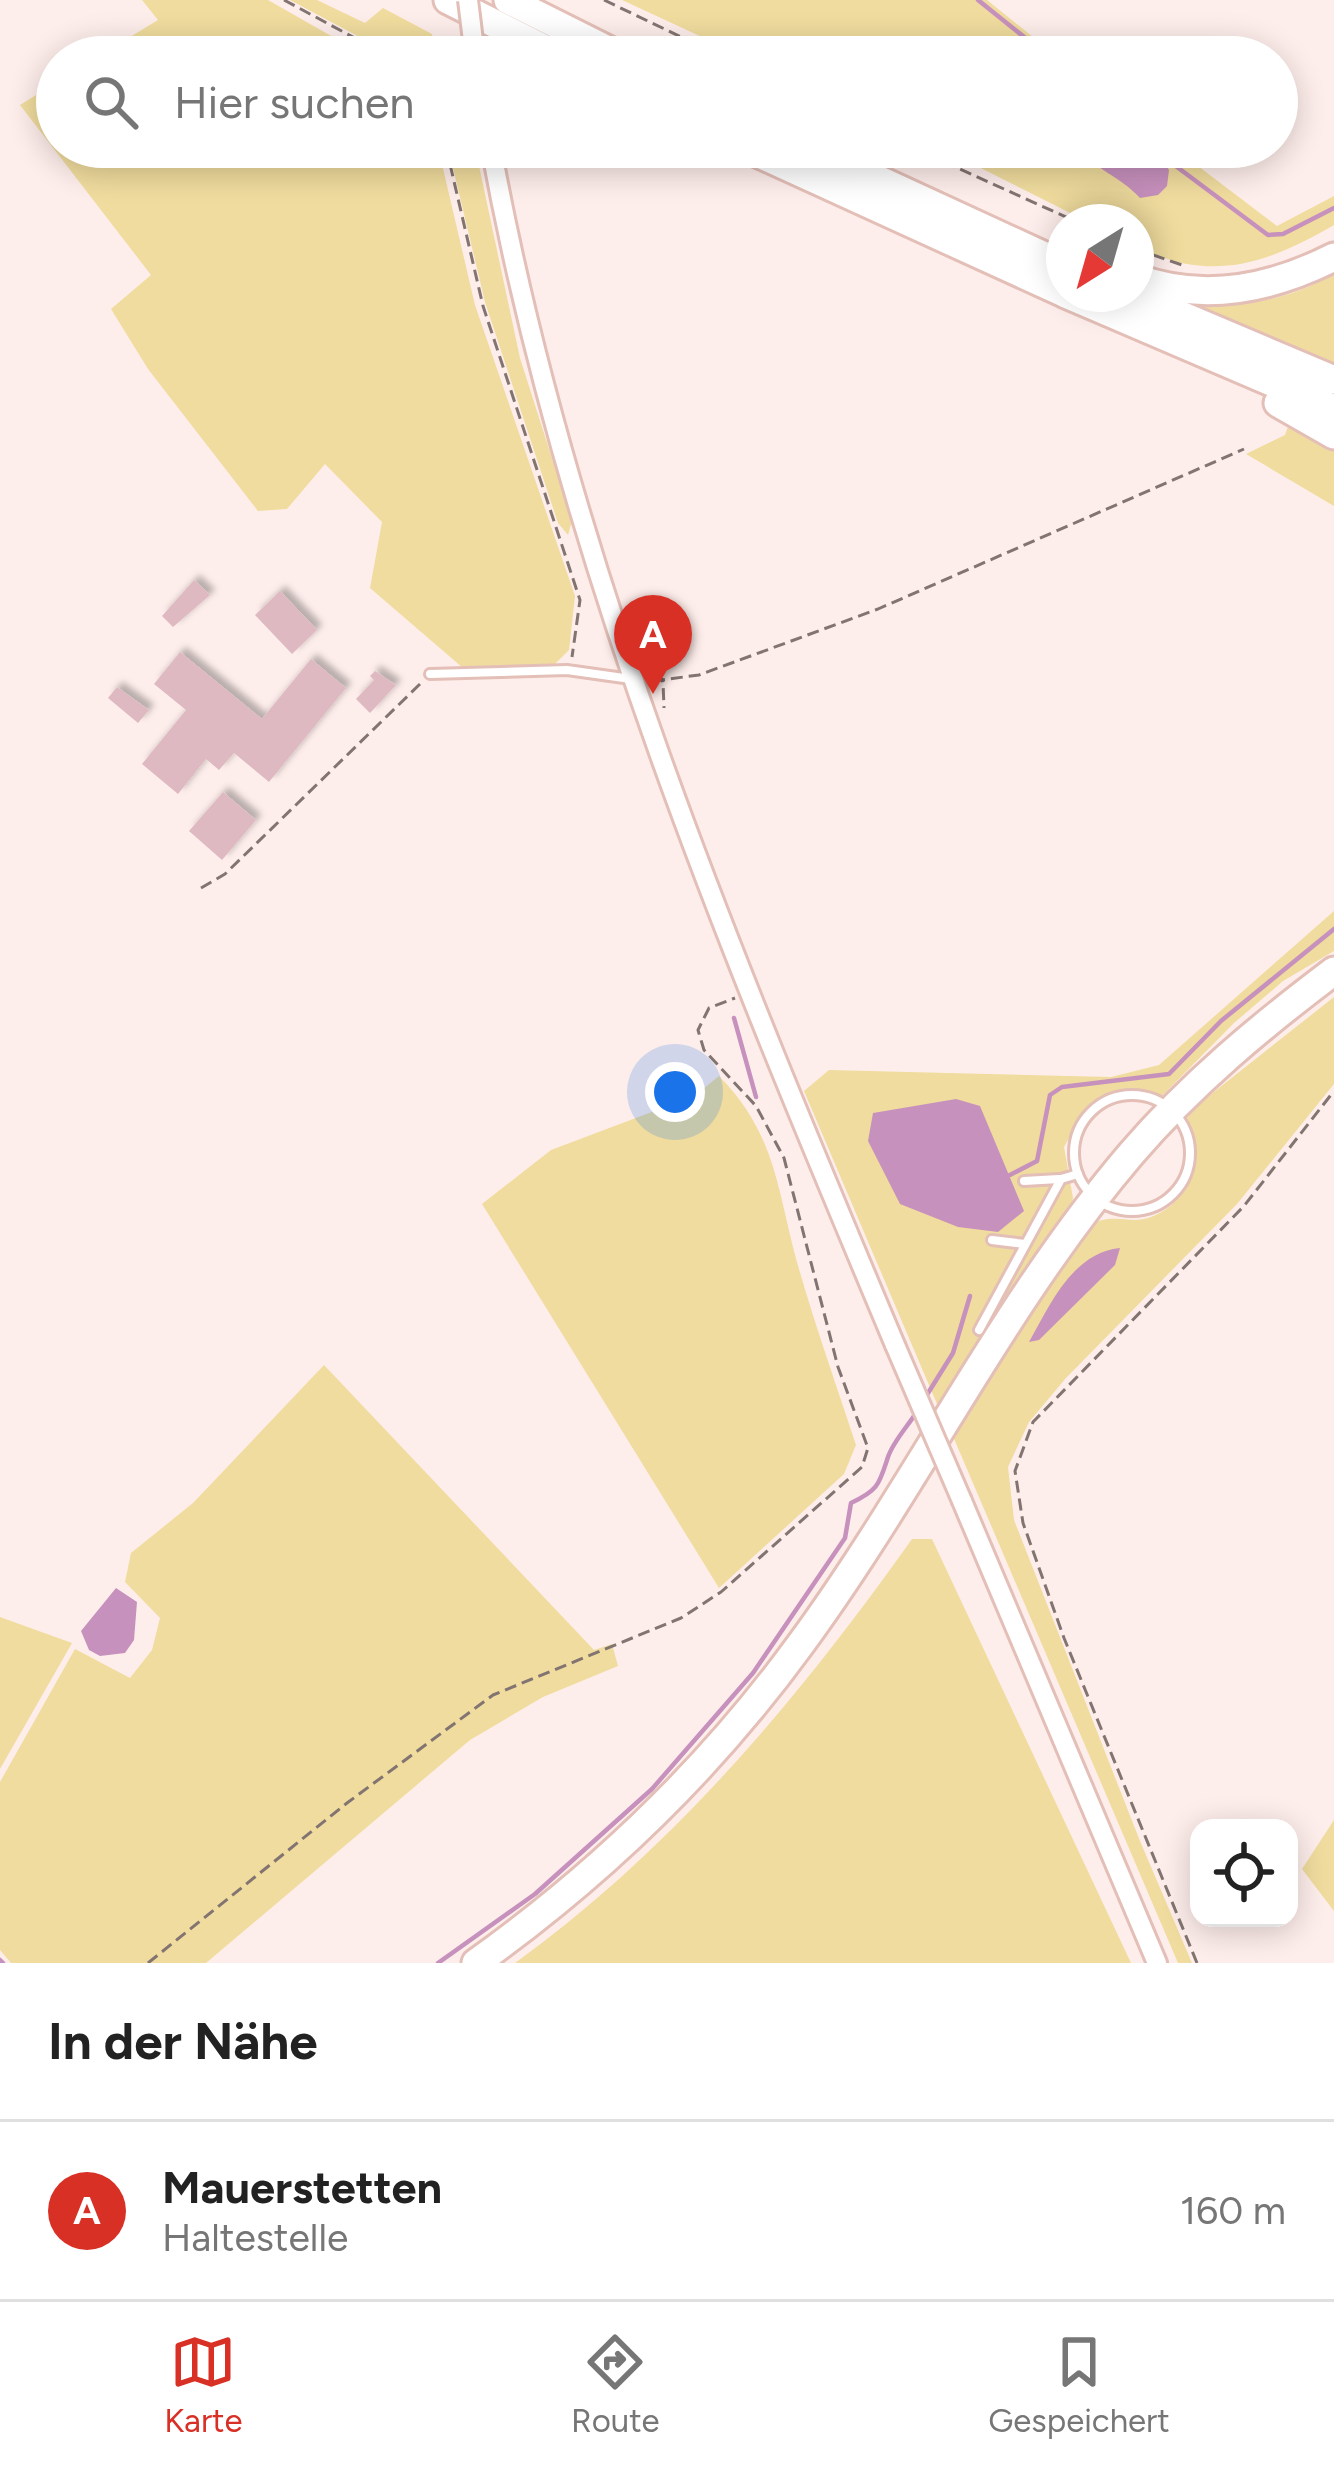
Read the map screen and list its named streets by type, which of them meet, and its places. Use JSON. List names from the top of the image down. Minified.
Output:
{"north":"bottom left","page":{"search":"Hier suchen","pins":"A","heading":"In der Nähe","list":[{"mark":"A","name":"Mauerstetten","note":"Haltestelle","value":"160 m"}],"nav":["Karte","Route","Gespeichert"]}}
